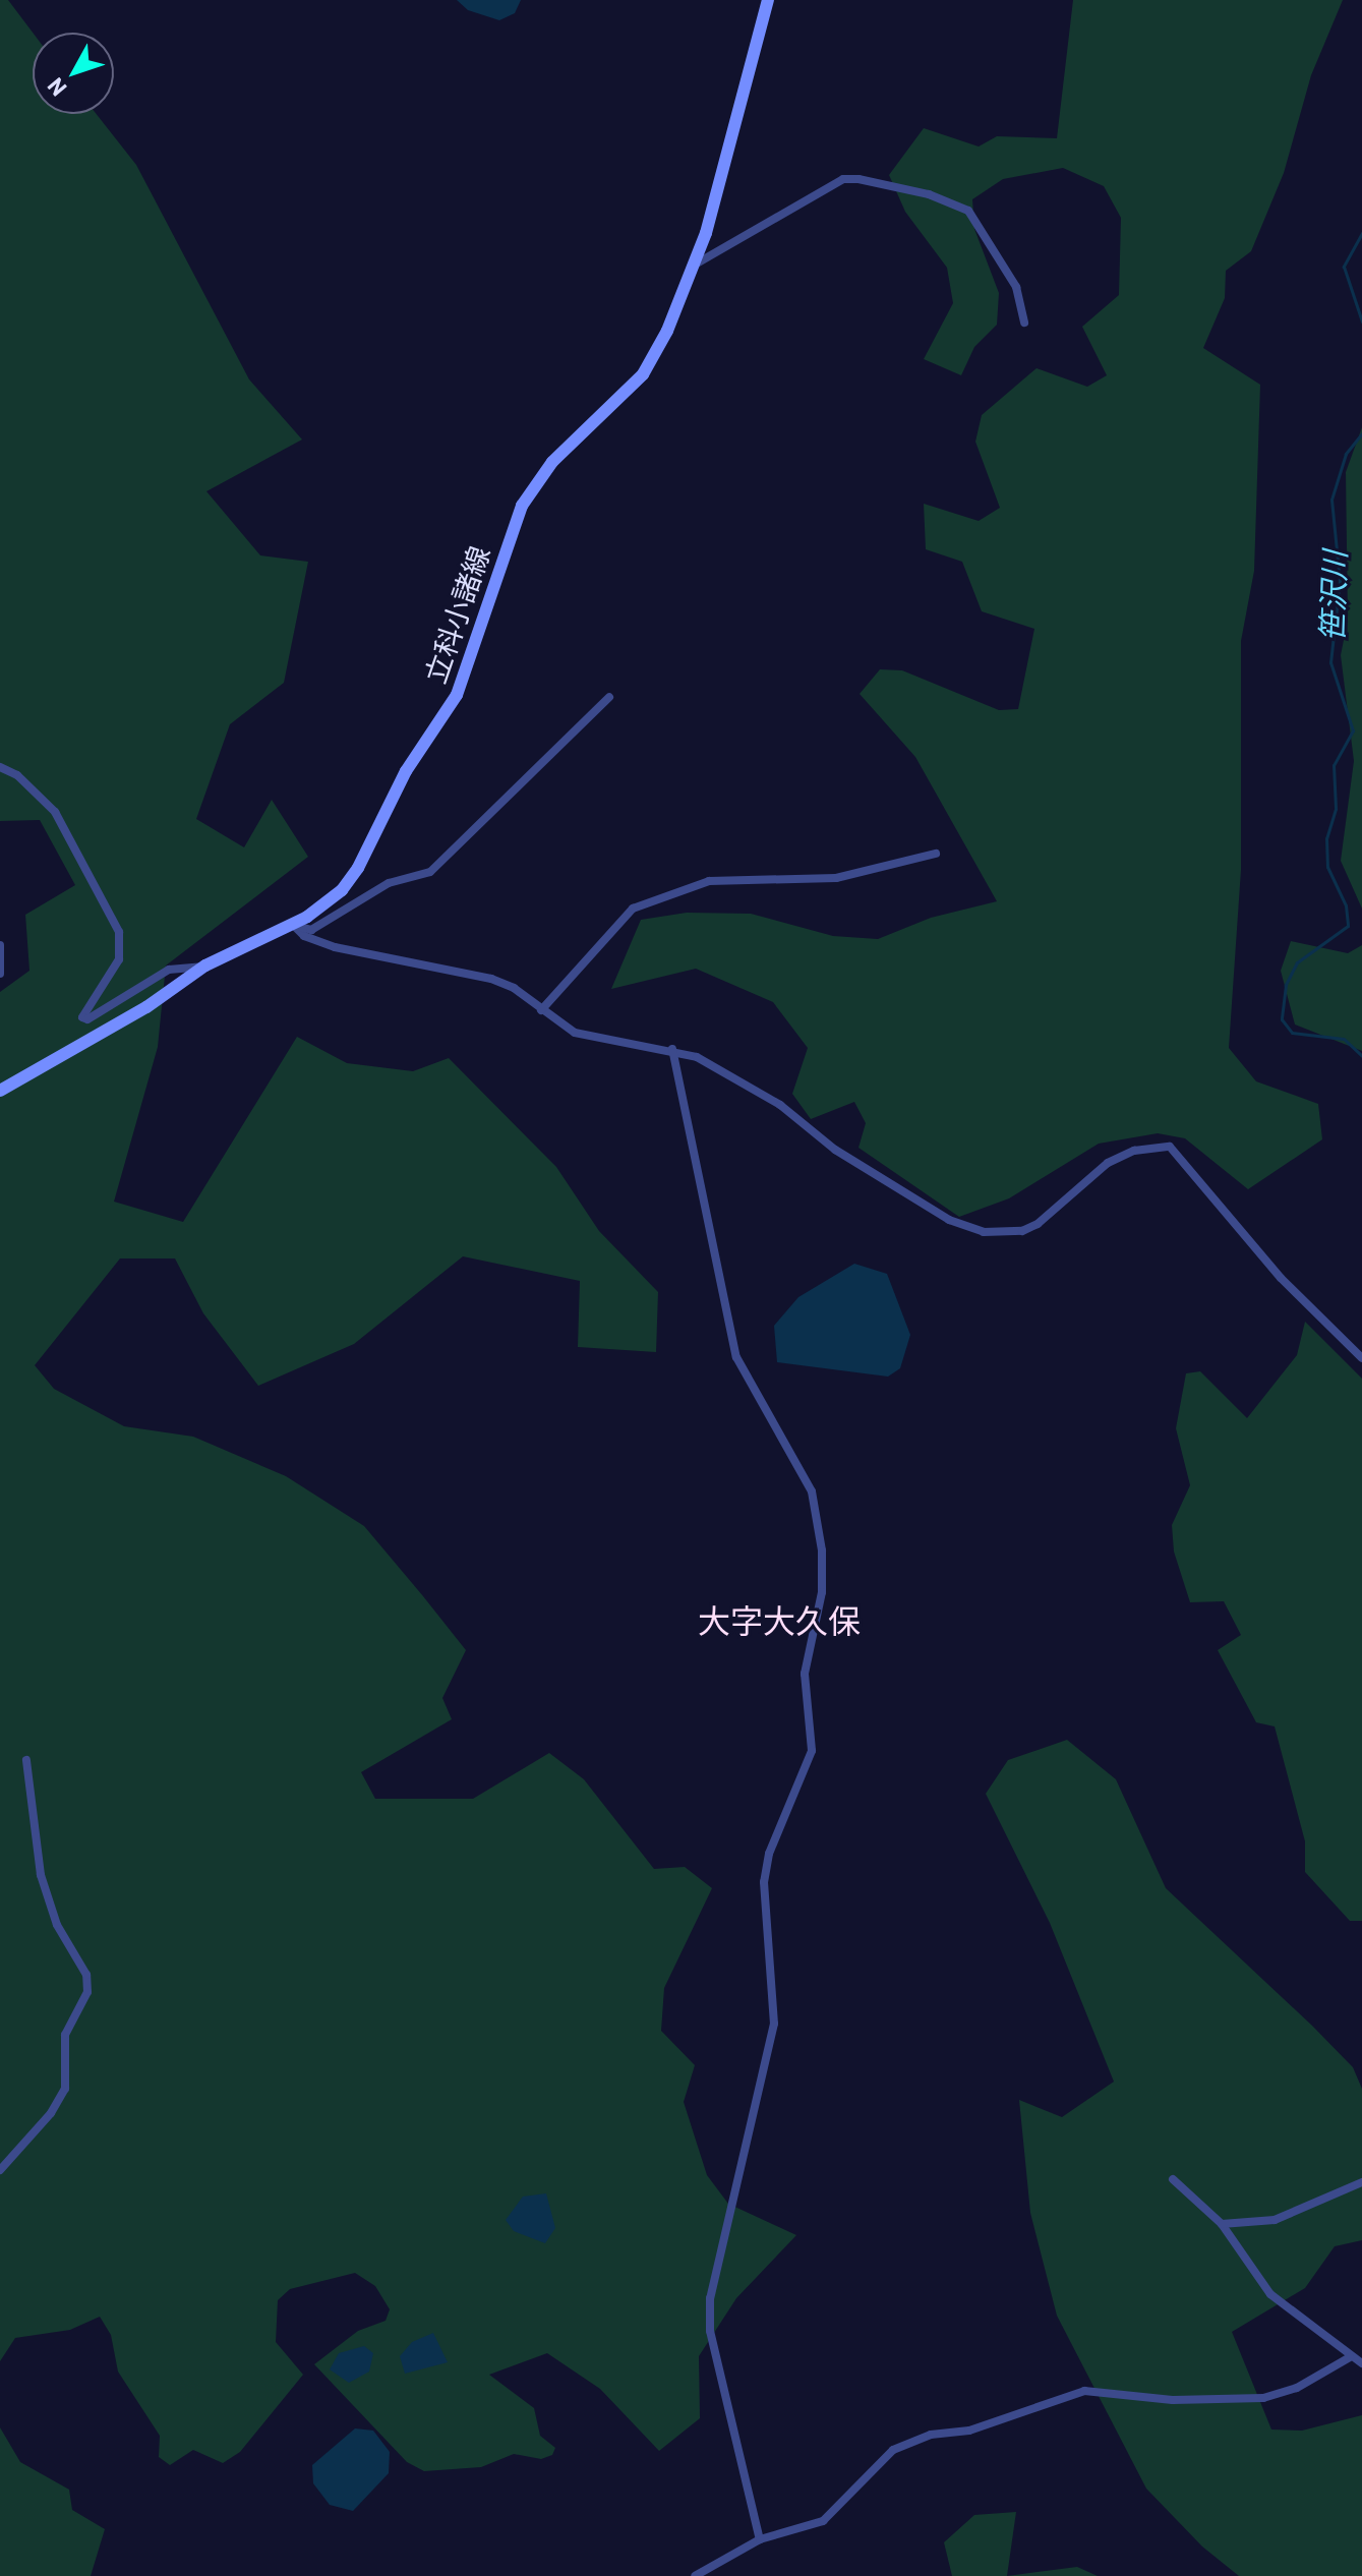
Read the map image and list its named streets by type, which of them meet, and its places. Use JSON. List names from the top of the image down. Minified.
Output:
{"streets":{"main road":["立科小諸線"]},"districts":["大字大久保"],"water":["笹沢川"],"north":"bottom left"}
